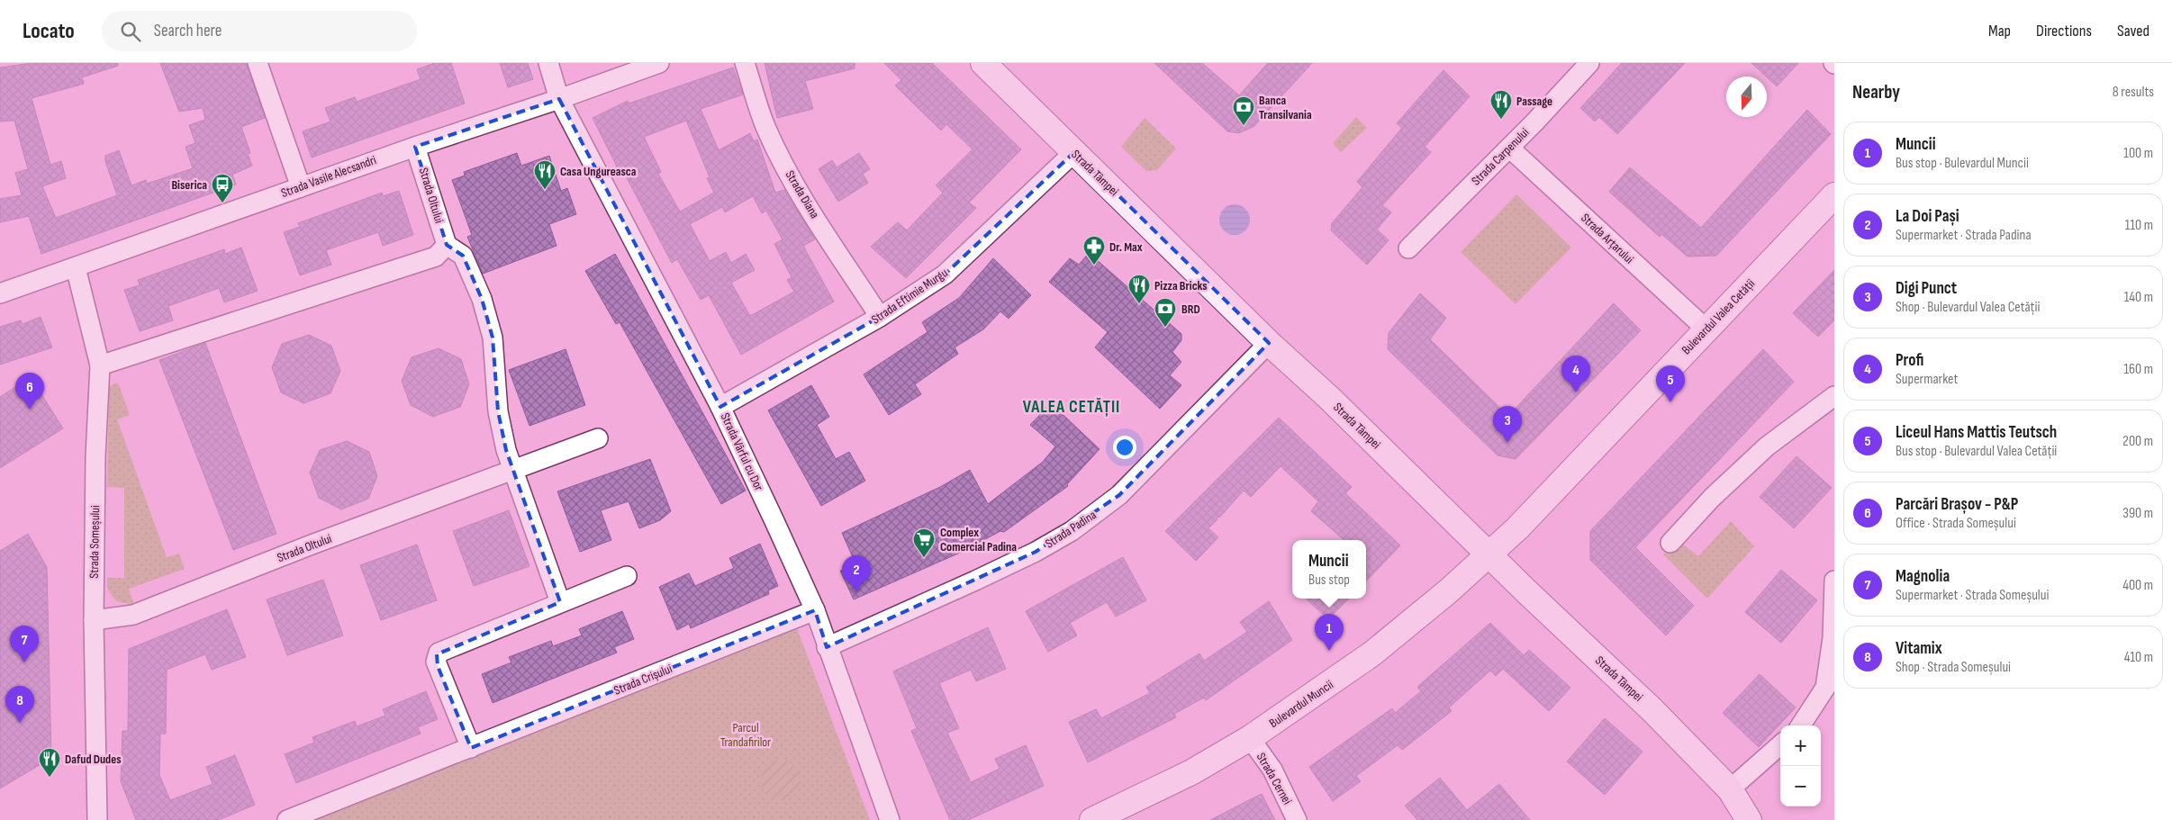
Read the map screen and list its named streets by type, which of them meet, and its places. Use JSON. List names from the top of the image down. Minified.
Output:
{"streets":{"street":["Strada Carpenului","Strada Tâmpei","Strada Vasile Alecsandri","Strada Diana","Strada Oltului","Strada Arțarului","Strada Eftimie Murgu","Bulevardul Valea Cetății","Strada Vârful cu Dor","Strada Padina","Strada Someșului","Strada Crișului","Bulevardul Muncii","Strada Cernei"]},"crossings":[["Strada Carpenului","Strada Arțarului"],["Strada Tâmpei","Strada Eftimie Murgu"],["Strada Tâmpei","Bulevardul Valea Cetății"],["Strada Tâmpei","Strada Padina"],["Strada Tâmpei","Bulevardul Muncii"],["Strada Vasile Alecsandri","Strada Oltului"],["Strada Vasile Alecsandri","Strada Vârful cu Dor"],["Strada Vasile Alecsandri","Strada Someșului"],["Strada Diana","Strada Eftimie Murgu"],["Strada Oltului","Strada Someșului"],["Strada Arțarului","Bulevardul Valea Cetății"],["Strada Eftimie Murgu","Strada Vârful cu Dor"],["Bulevardul Valea Cetății","Bulevardul Muncii"],["Strada Vârful cu Dor","Strada Padina"],["Strada Vârful cu Dor","Strada Crișului"],["Bulevardul Muncii","Strada Cernei"]],"districts":["VALEA CETĂȚII"],"parks":["Parcul Trandafirilor"],"places":{"restaurant":["Passage","Casa Ungureasca","Pizza Bricks","Dafud Dudes"],"bank":["Banca Transilvania","BRD"],"bus stop":["Biserica"],"pharmacy":["Dr. Max"],"supermarket":["Complex Comercial Padina"]},"north":"bottom","page":{"header":"Locato","search":"Search here","nav":["Map","Directions","Saved"],"heading":["Nearby","8 results"],"list":[{"mark":"1","name":"Muncii","note":"Bus stop · Bulevardul Muncii","value":"100 m"},{"mark":"2","name":"La Doi Pași","note":"Supermarket · Strada Padina","value":"110 m"},{"mark":"3","name":"Digi Punct","note":"Shop · Bulevardul Valea Cetății","value":"140 m"},{"mark":"4","name":"Profi","note":"Supermarket","value":"160 m"},{"mark":"5","name":"Liceul Hans Mattis Teutsch","note":"Bus stop · Bulevardul Valea Cetății","value":"200 m"},{"mark":"6","name":"Parcări Brașov - P&P","note":"Office · Strada Someșului","value":"390 m"},{"mark":"7","name":"Magnolia","note":"Supermarket · Strada Someșului","value":"400 m"},{"mark":"8","name":"Vitamix","note":"Shop · Strada Someșului","value":"410 m"}],"pins":["4","5","6","3","2","1","7","8"],"popup":["Muncii","Bus stop"],"map_buttons":["+","−"]}}
